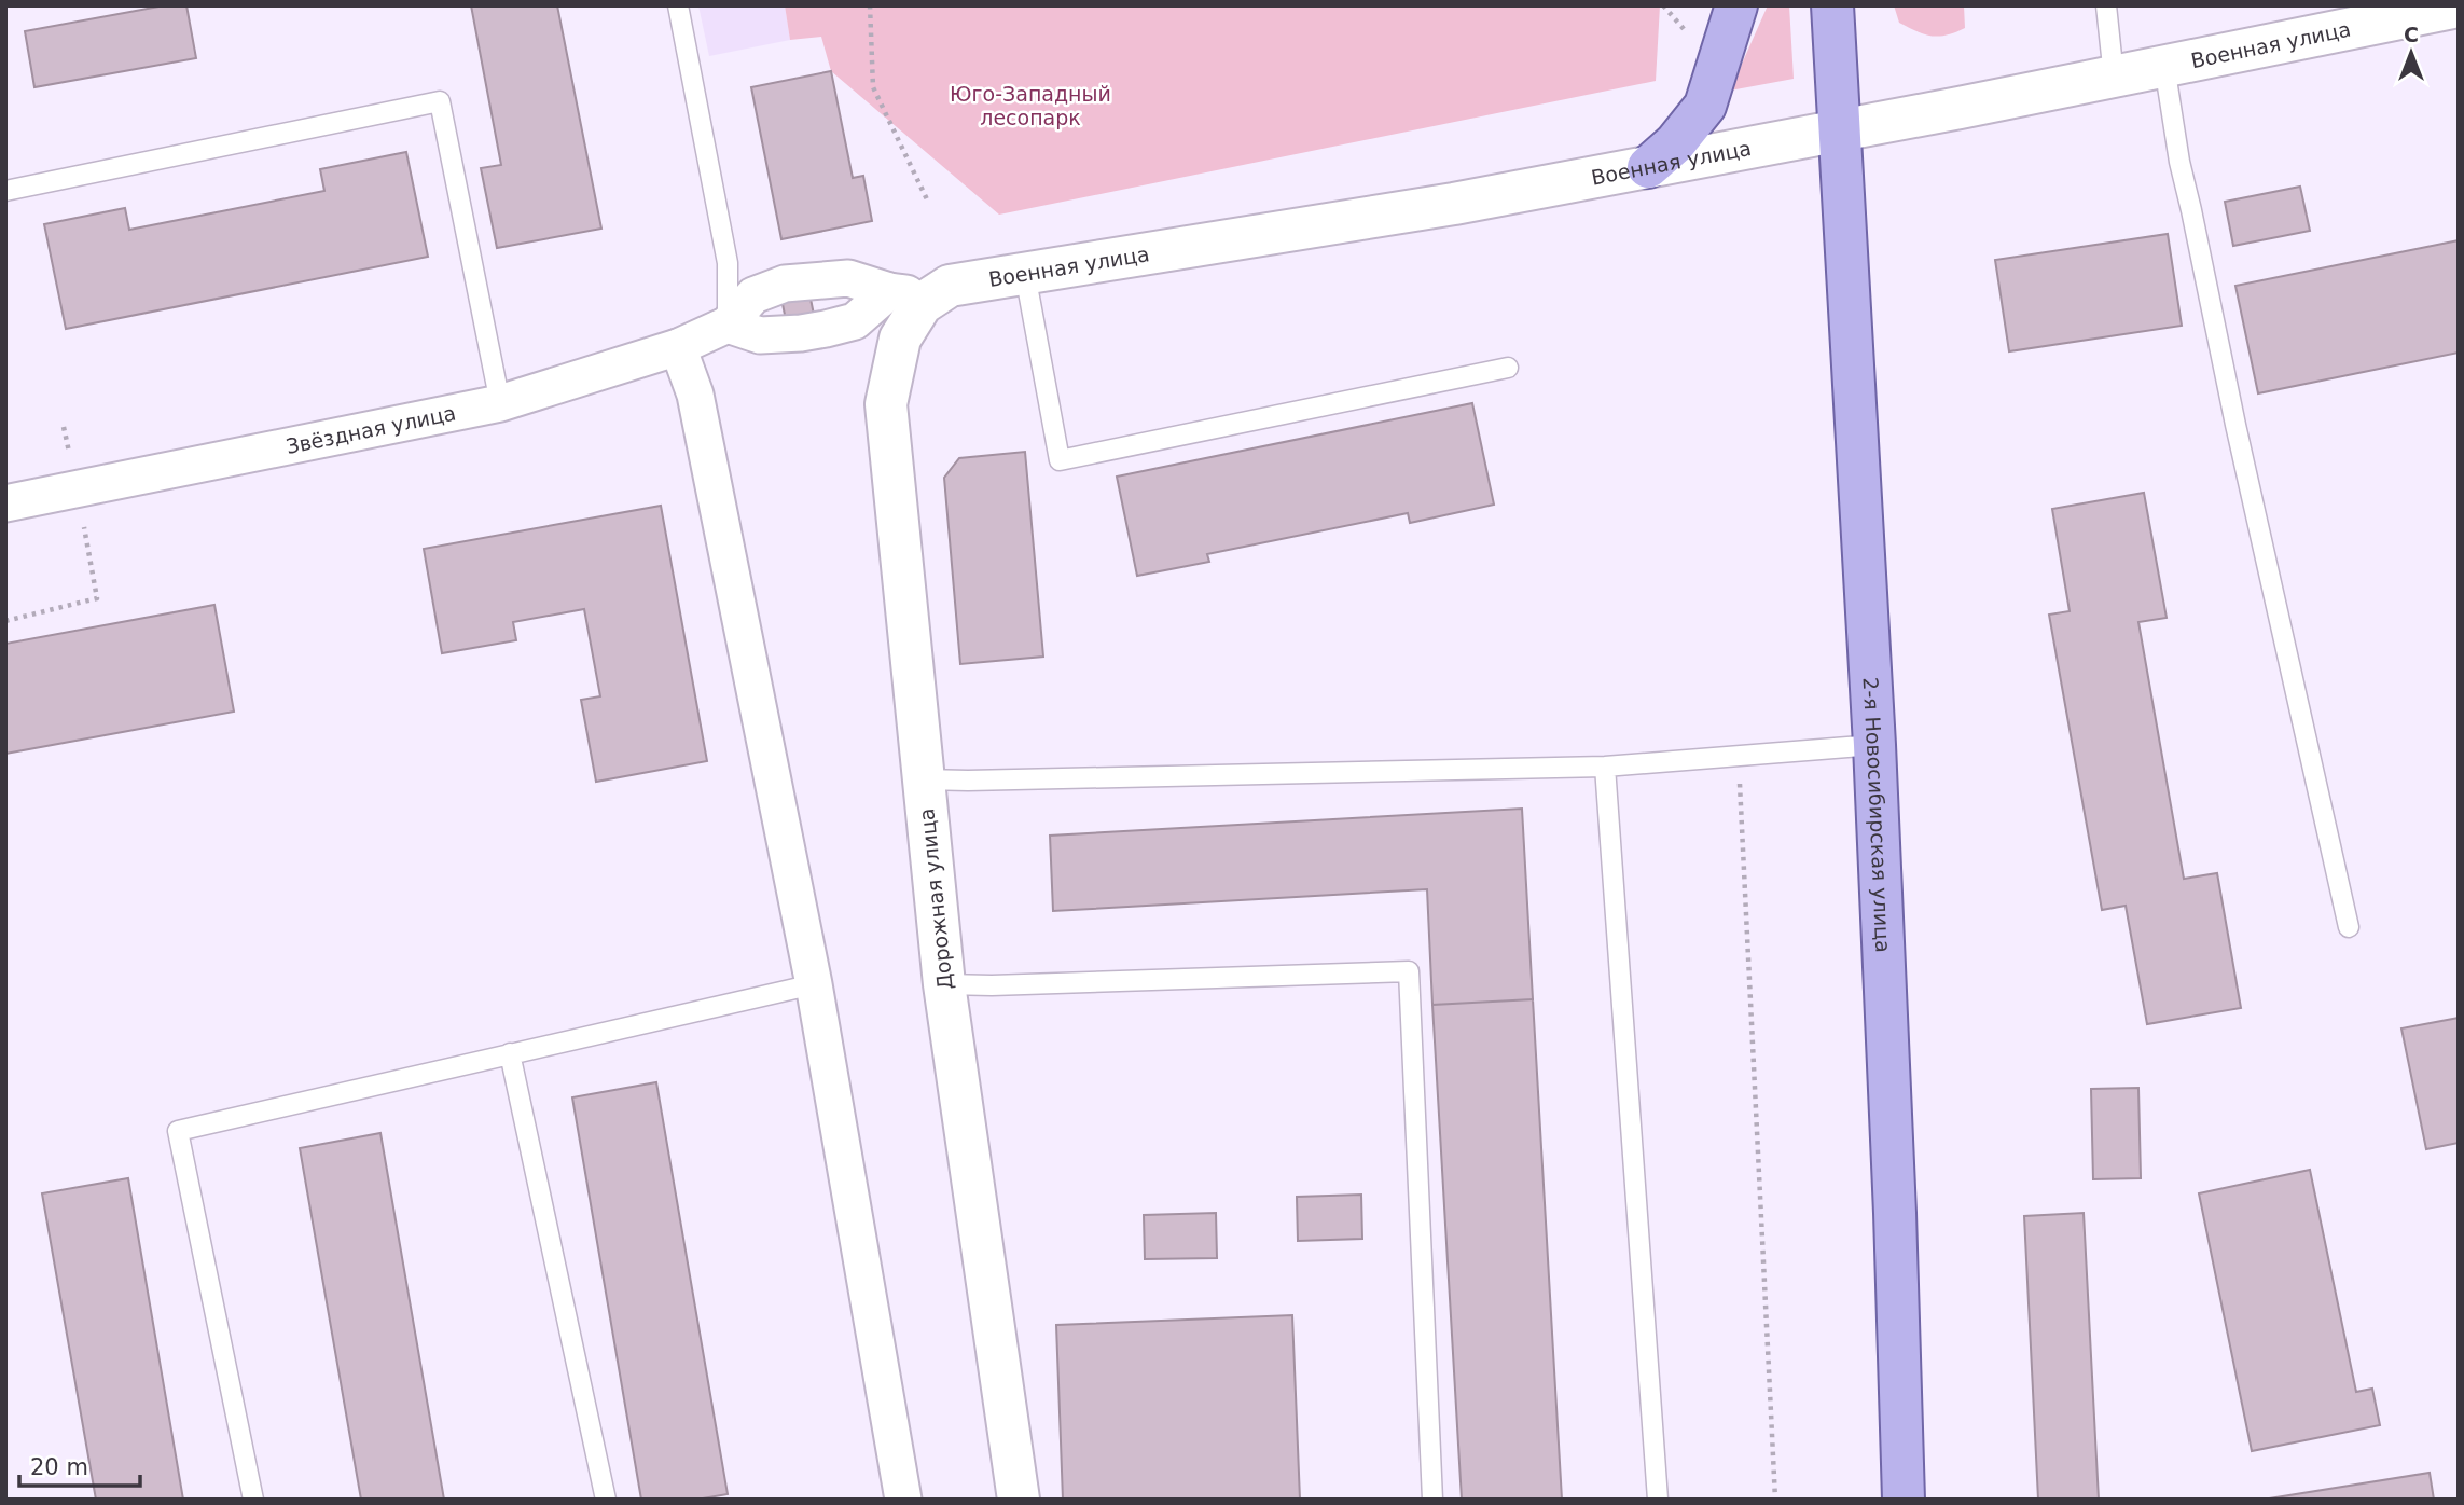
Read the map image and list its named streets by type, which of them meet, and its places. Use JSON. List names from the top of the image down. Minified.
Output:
{"streets":{"main road":["2-я Новосибирская улица"],"street":["Военная улица","Звёздная улица","Дорожная улица"]},"crossings":[["Военная улица","Звёздная улица"],["Военная улица","2-я Новосибирская улица"],["Военная улица","Дорожная улица"],["Звёздная улица","Дорожная улица"]],"parks":["Юго-Западный лесопарк"],"scale_bar":"20 m","north":"top"}
